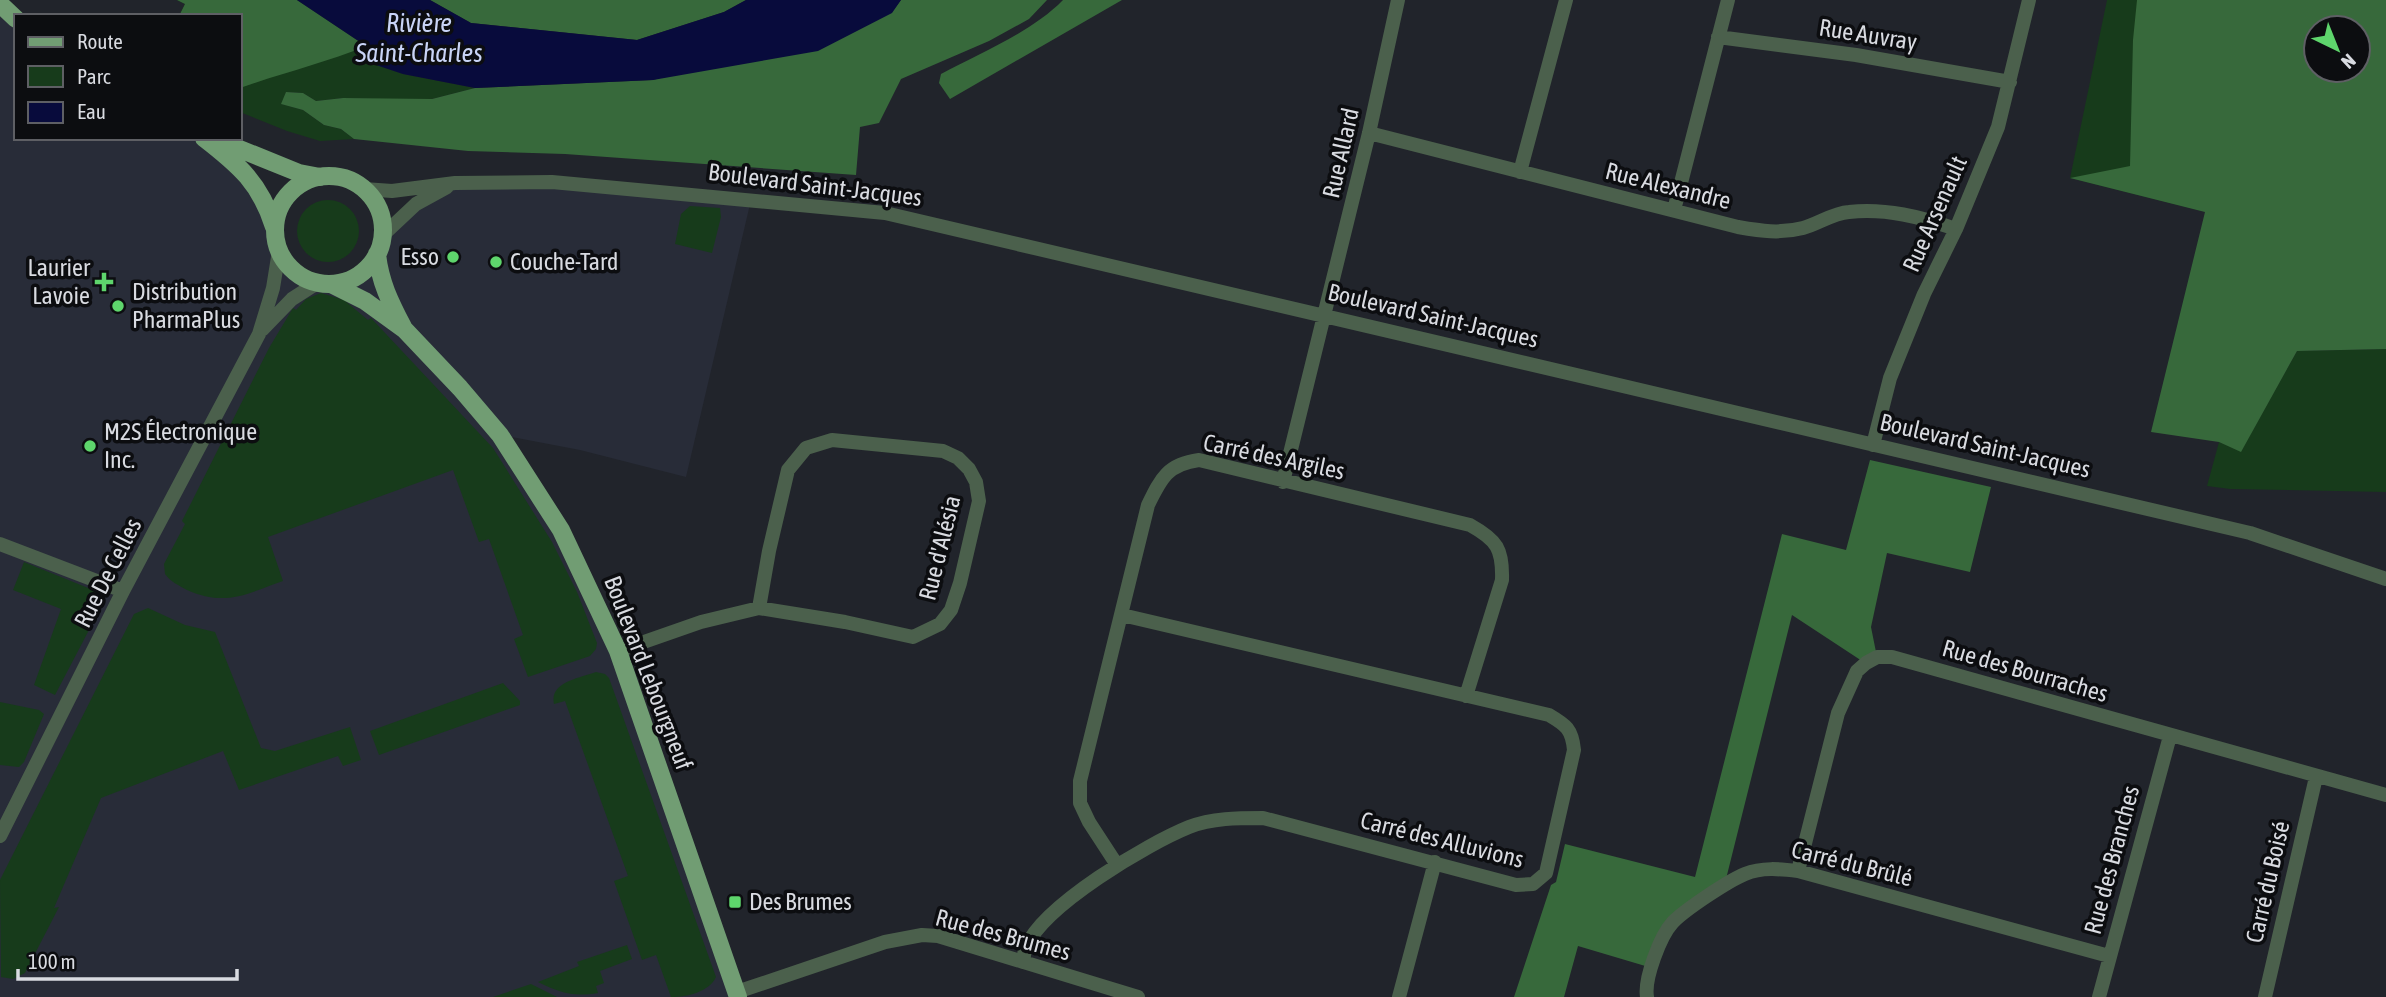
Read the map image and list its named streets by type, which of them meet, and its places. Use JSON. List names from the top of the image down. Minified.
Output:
{"streets":{"main road":["Boulevard Lebourgneuf"],"street":["Rue Auvray","Rue Allard","Boulevard Saint-Jacques","Rue Alexandre","Rue Arsenault","Carré des Argiles","Rue d'Alésia","Rue De Celles","Rue des Bourraches","Carré des Alluvions","Rue des Branches","Carré du Brûlé","Carré du Boisé","Rue des Brumes"]},"crossings":[["Rue Auvray","Rue Arsenault"],["Rue Allard","Boulevard Saint-Jacques"],["Rue Allard","Rue Alexandre"],["Rue Allard","Carré des Argiles"],["Boulevard Saint-Jacques","Rue Arsenault"],["Boulevard Saint-Jacques","Rue De Celles"],["Boulevard Saint-Jacques","Boulevard Lebourgneuf"],["Rue Alexandre","Rue Arsenault"],["Carré des Argiles","Carré des Alluvions"],["Rue d'Alésia","Boulevard Lebourgneuf"],["Rue De Celles","Boulevard Lebourgneuf"],["Rue des Bourraches","Rue des Branches"],["Rue des Bourraches","Carré du Brûlé"],["Rue des Bourraches","Carré du Boisé"],["Boulevard Lebourgneuf","Rue des Brumes"],["Carré des Alluvions","Rue des Brumes"],["Rue des Branches","Carré du Brûlé"]],"water":["Rivière Saint-Charles"],"places":{"other":["Esso","Couche-Tard","Distribution PharmaPlus","M2S Électronique Inc."],"health":["Laurier Lavoie"],"transit":["Des Brumes"]},"legend":["Route","Parc","Eau"],"scale_bar":"100 m","north":"bottom right"}
